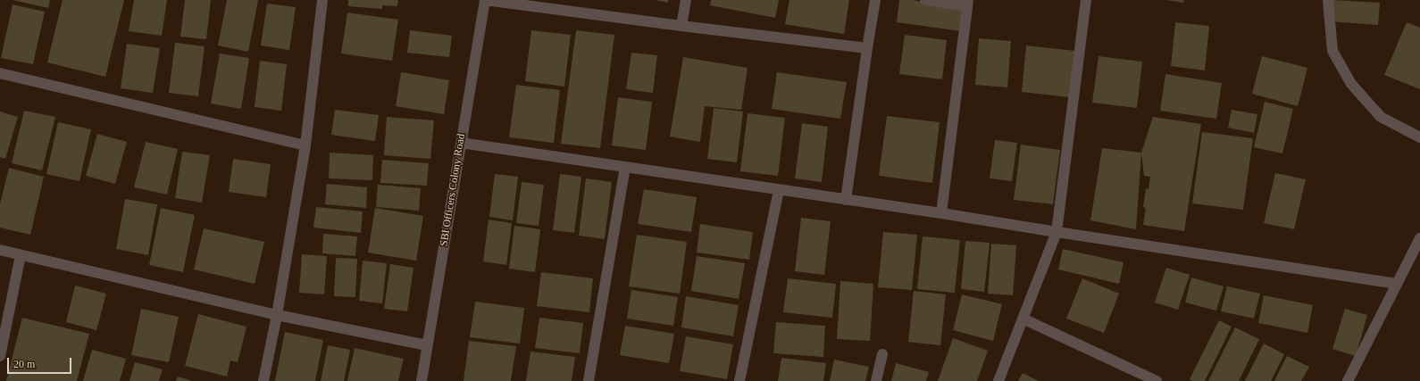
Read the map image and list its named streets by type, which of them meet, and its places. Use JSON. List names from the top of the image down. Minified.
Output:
{"streets":{"street":["SBI Officers Colony Road"]},"scale_bar":"20 m"}
